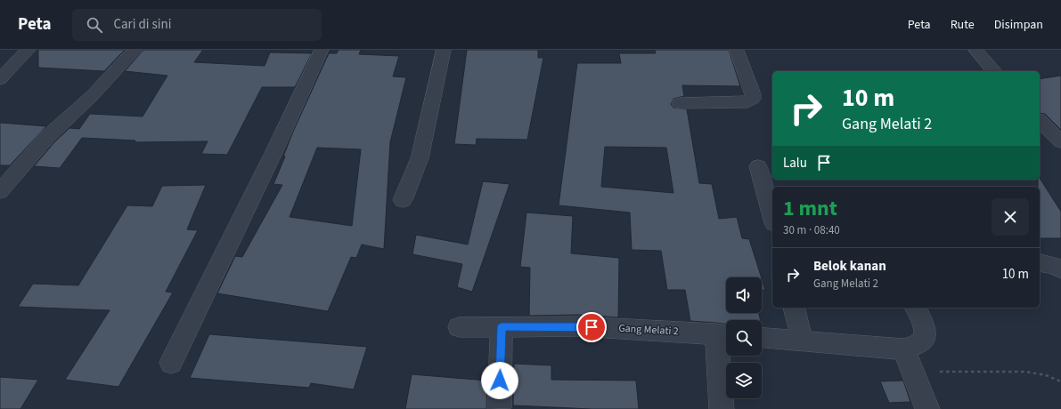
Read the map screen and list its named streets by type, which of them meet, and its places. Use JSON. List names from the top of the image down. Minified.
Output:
{"streets":{"street":["Gang Melati 2"]},"page":{"header":"Peta","search":"Cari di sini","nav":["Peta","Rute","Disimpan"],"turn":["10 m","Gang Melati 2"],"then":"Lalu","heading":["1 mnt","30 m · 08:40"],"list":[{"name":"Belok kanan","note":"Gang Melati 2","value":"10 m"}]}}
